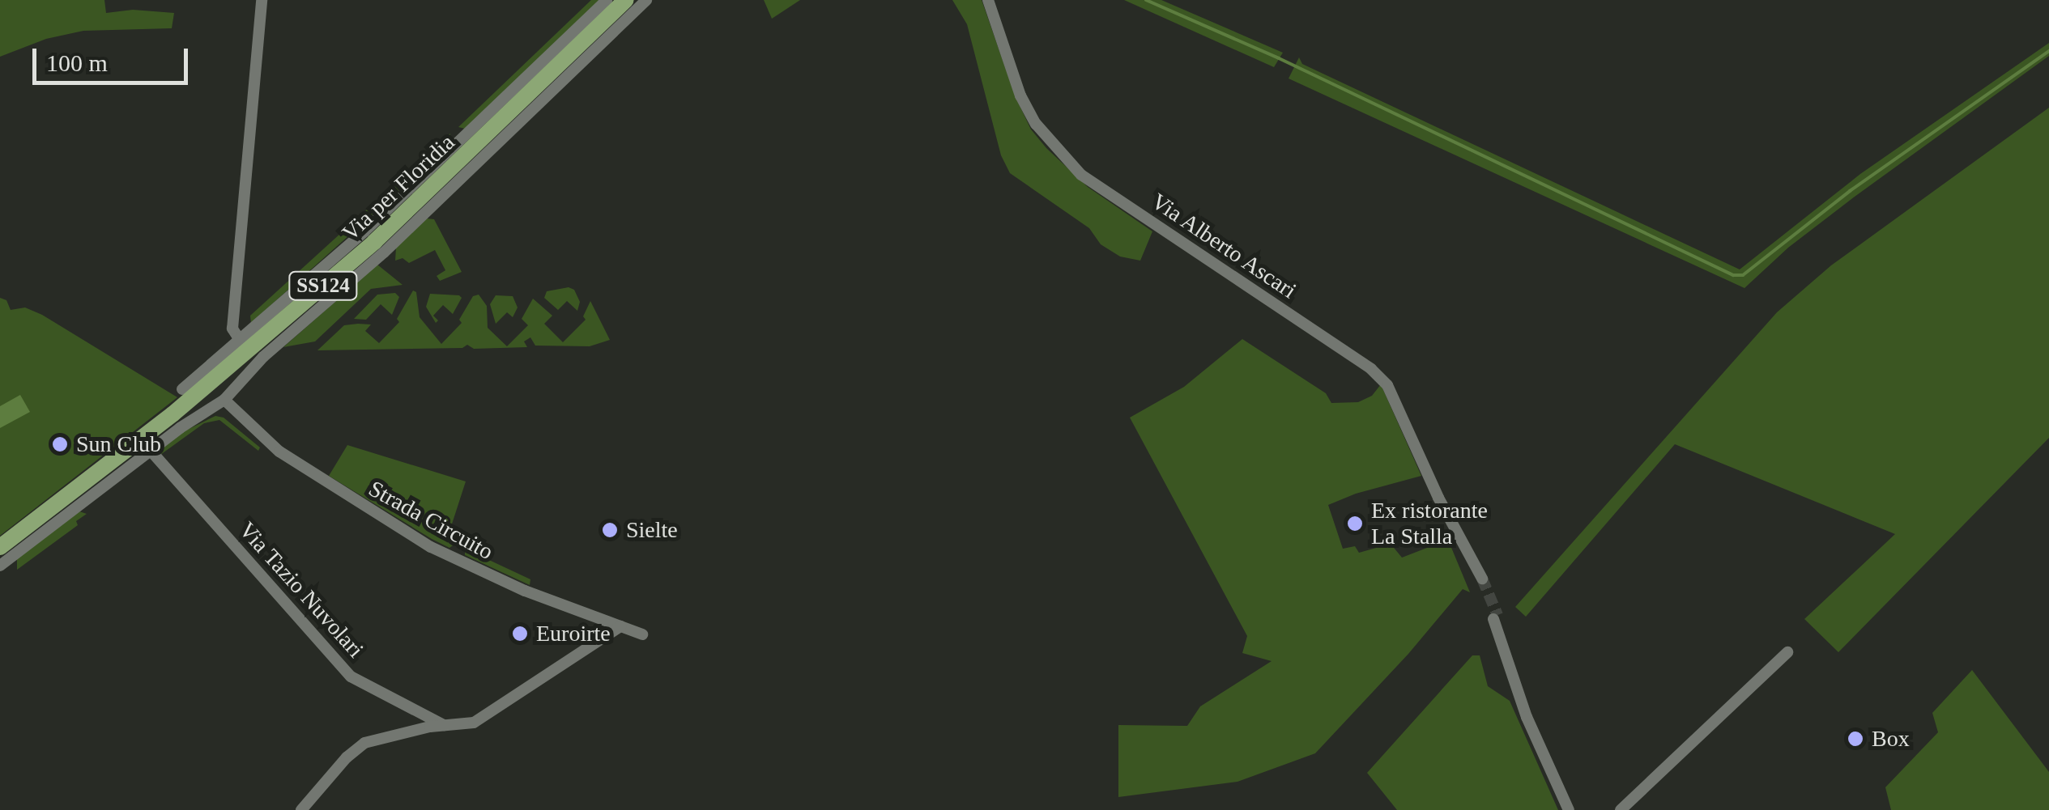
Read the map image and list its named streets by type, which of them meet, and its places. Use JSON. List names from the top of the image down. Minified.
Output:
{"streets":{"main road":["Via per Floridia","SS124"],"street":["Via Alberto Ascari","Strada Circuito","Via Tazio Nuvolari"]},"places":["Sun Club","Ex ristorante La Stalla","Sielte","Euroirte","Box"],"scale_bar":"100 m"}
